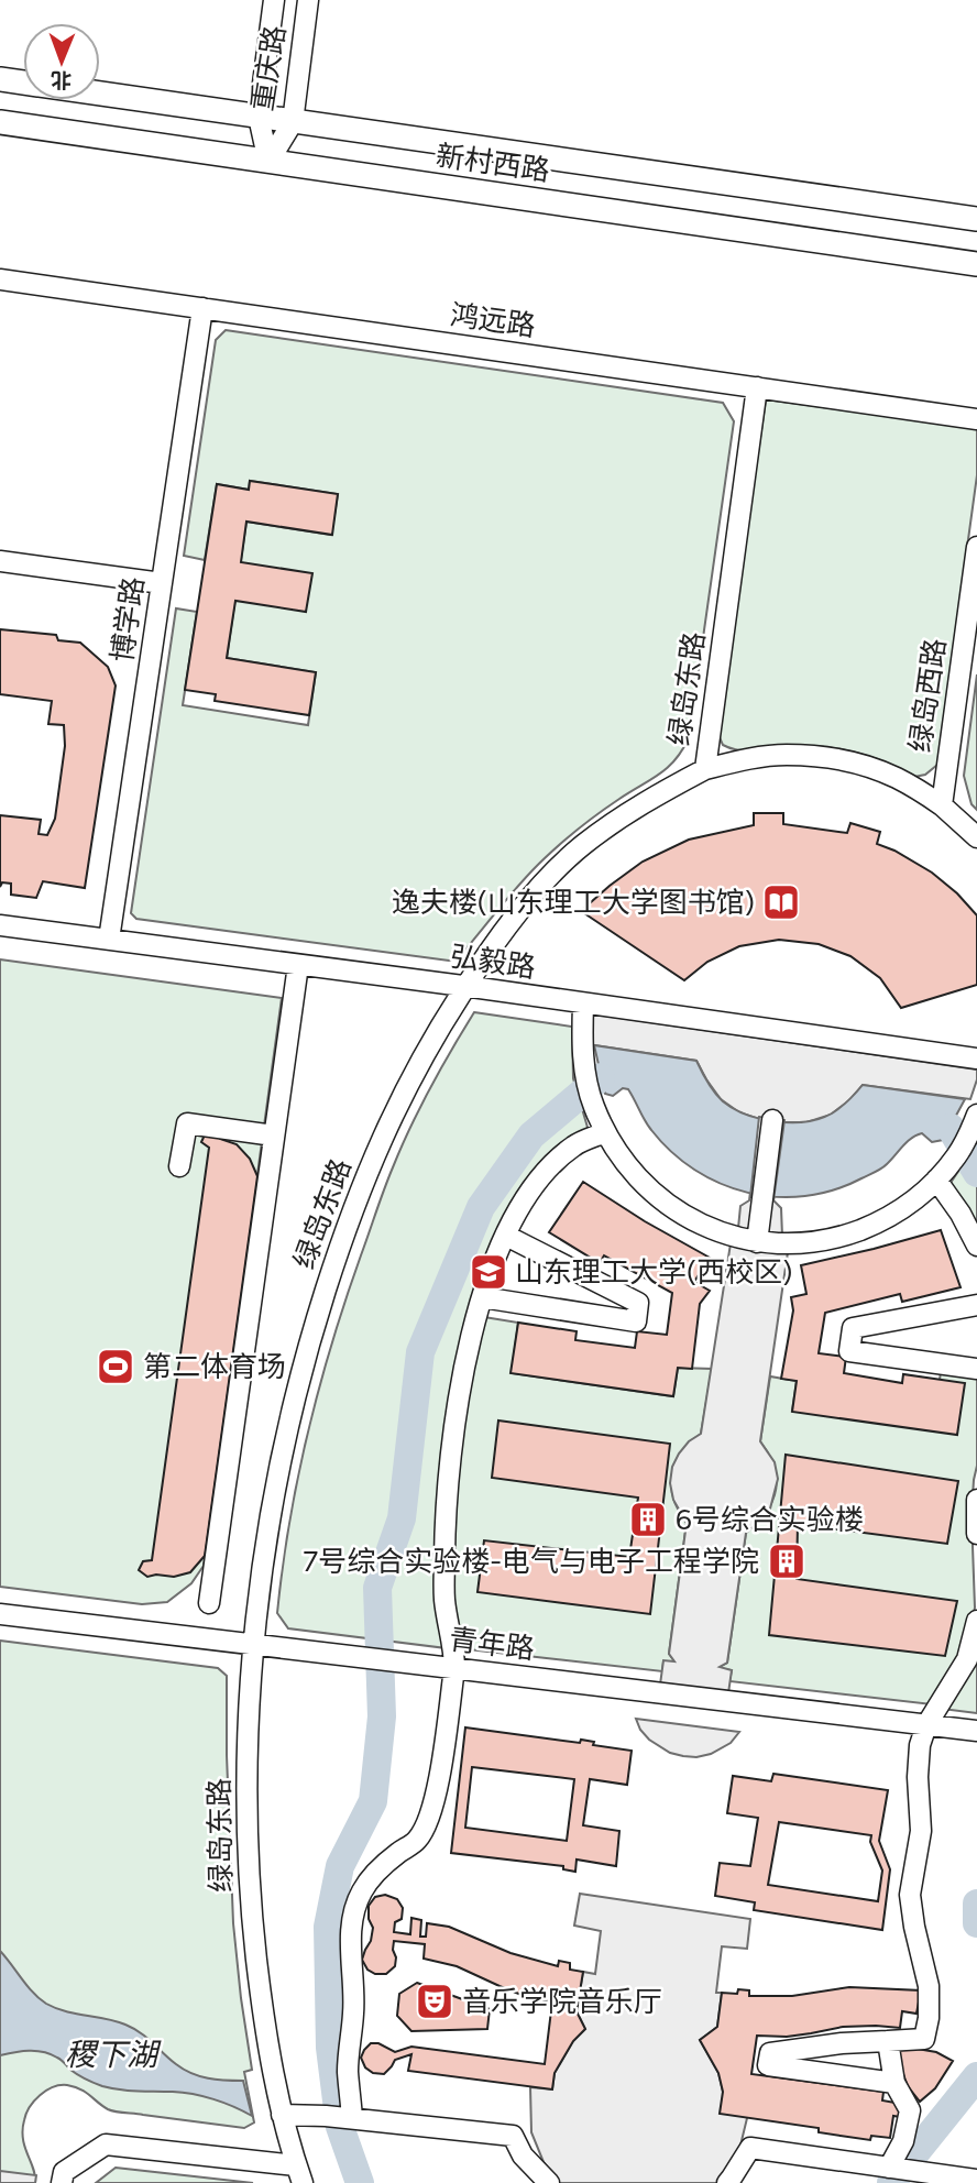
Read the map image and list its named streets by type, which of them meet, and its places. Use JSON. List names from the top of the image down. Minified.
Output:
{"streets":{"main road":["新村西路"],"street":["重庆路","鸿远路","博学路","绿岛东路","绿岛西路","弘毅路","青年路"]},"crossings":[["重庆路","新村西路"],["鸿远路","博学路"],["鸿远路","绿岛东路"],["博学路","弘毅路"],["绿岛东路","弘毅路"],["绿岛东路","青年路"]],"water":["稷下湖"],"places":{"library":["逸夫楼(山东理工大学图书馆)"],"school or university":["山东理工大学(西校区)"],"sports":["第二体育场"],"building":["6号综合实验楼","7号综合实验楼-电气与电子工程学院"],"theatre":["音乐学院音乐厅"]},"north":"bottom"}
